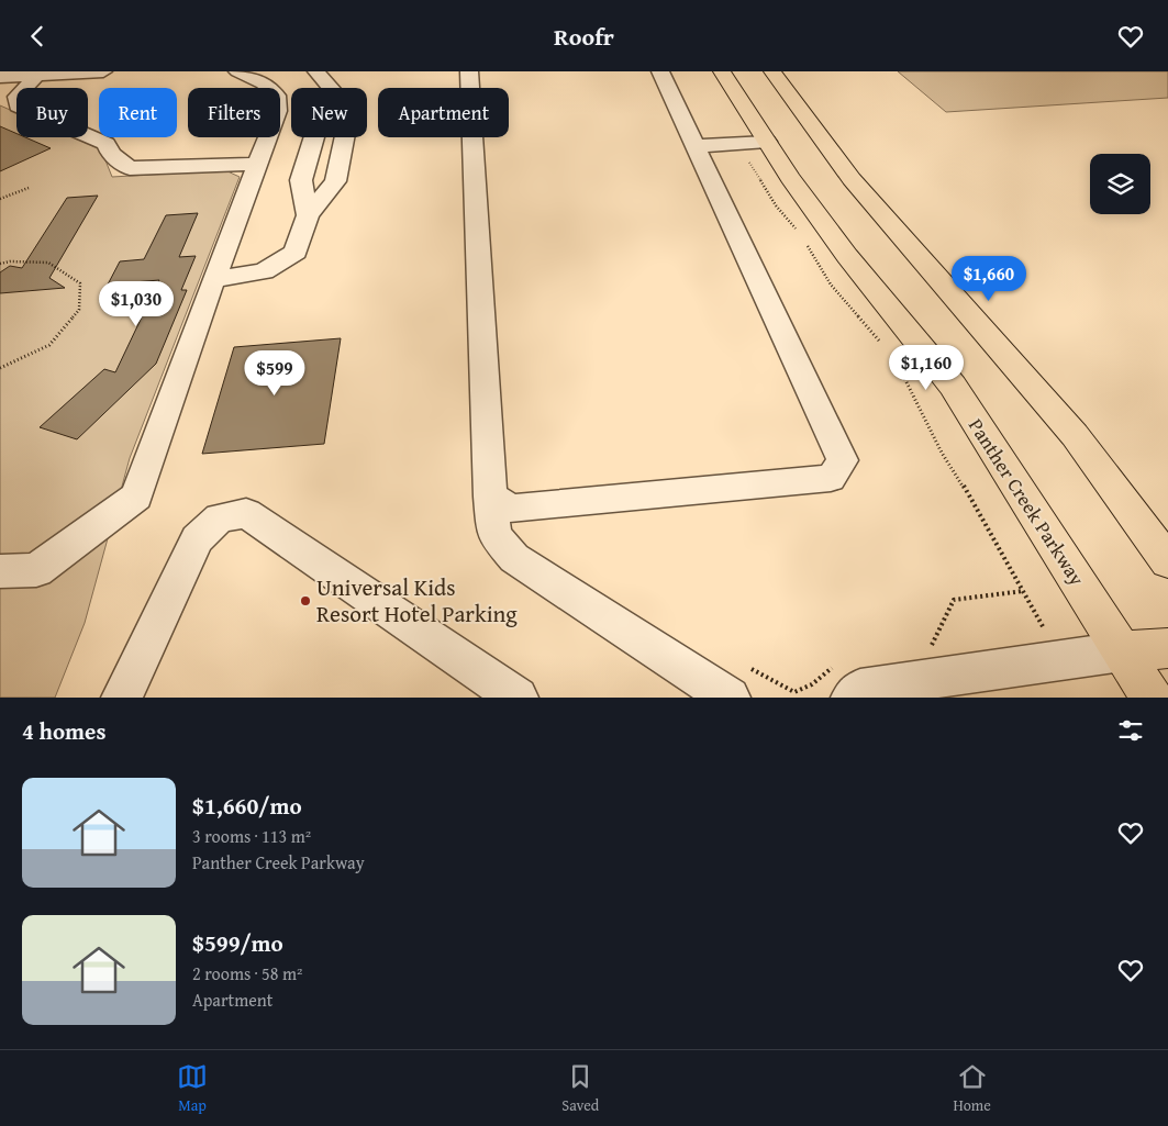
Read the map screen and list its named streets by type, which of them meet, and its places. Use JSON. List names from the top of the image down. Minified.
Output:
{"streets":{"main road":["Panther Creek Parkway"]},"places":["Universal Kids Resort Hotel Parking"],"page":{"header":"Roofr","chip":["Buy","Rent","Filters","New","Apartment"],"price":["$1,660","$1,030","$1,160","$599"],"heading":"4 homes","list":[{"name":"$1,660/mo","note":"3 rooms · 113 m² · Panther Creek Parkway"},{"name":"$599/mo","note":"2 rooms · 58 m² · Apartment"}],"tabs":["Map","Saved","Home"]}}
